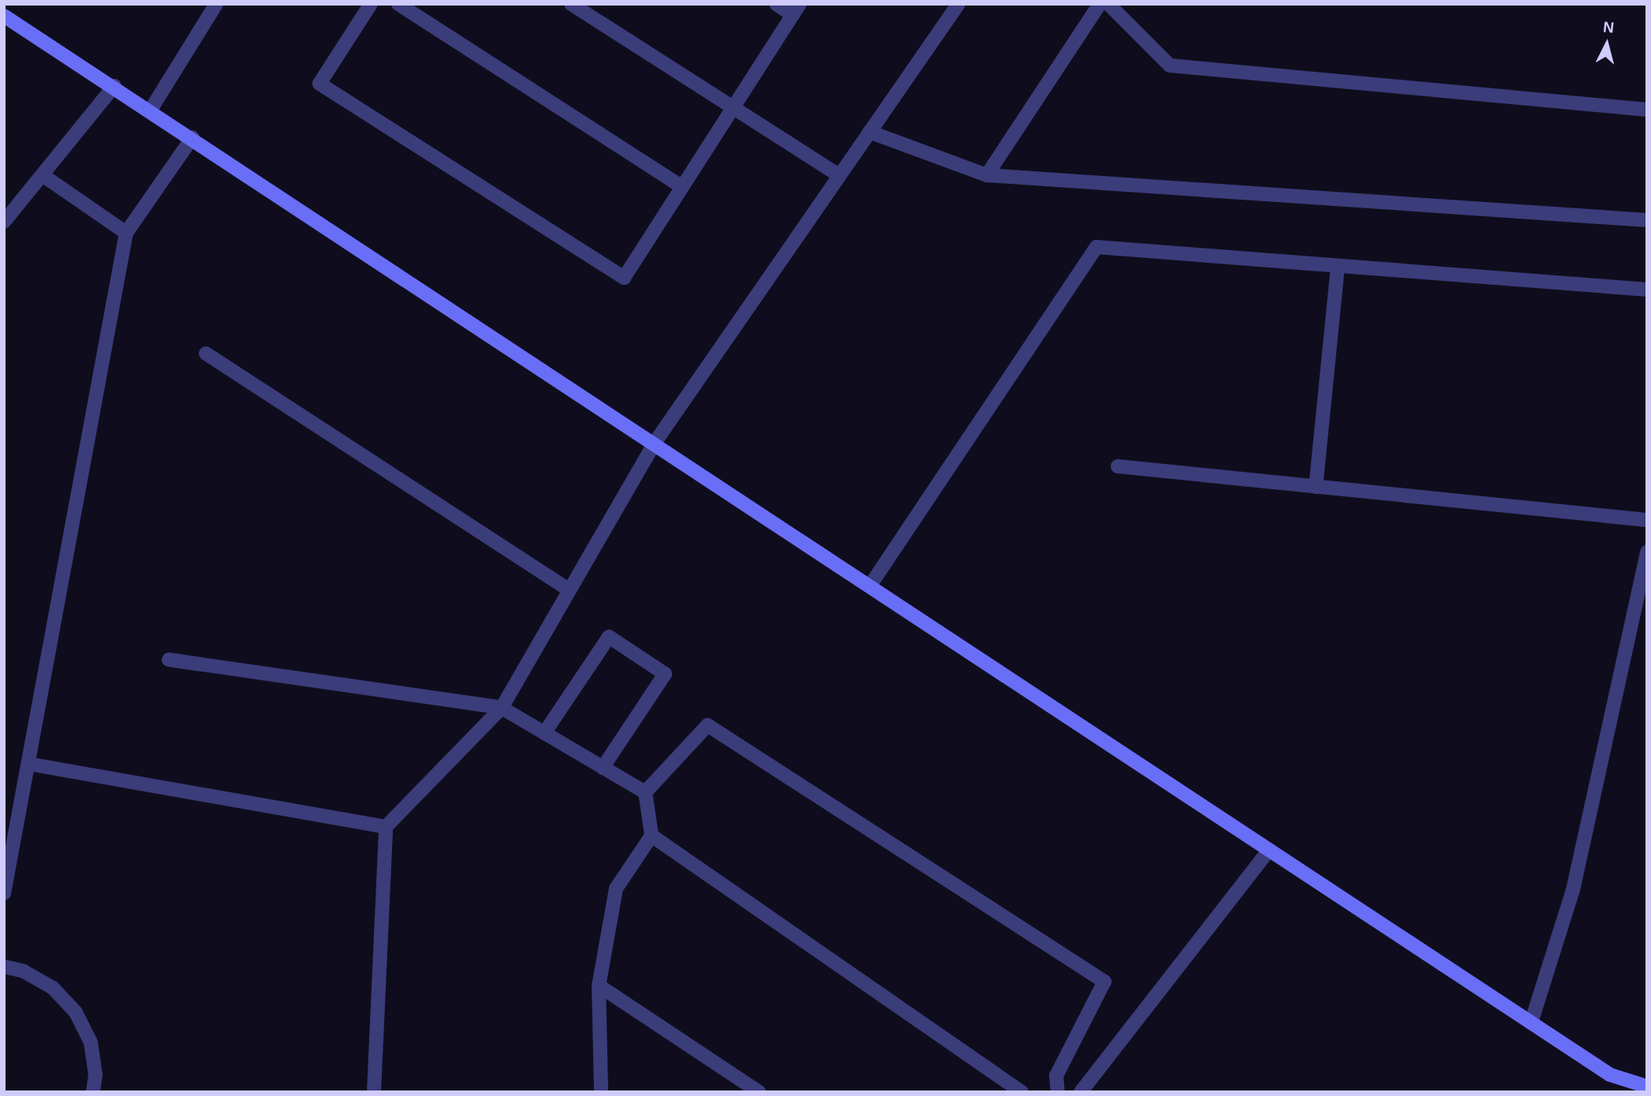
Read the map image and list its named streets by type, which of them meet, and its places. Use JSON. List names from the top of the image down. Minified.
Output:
{"north":"top"}
